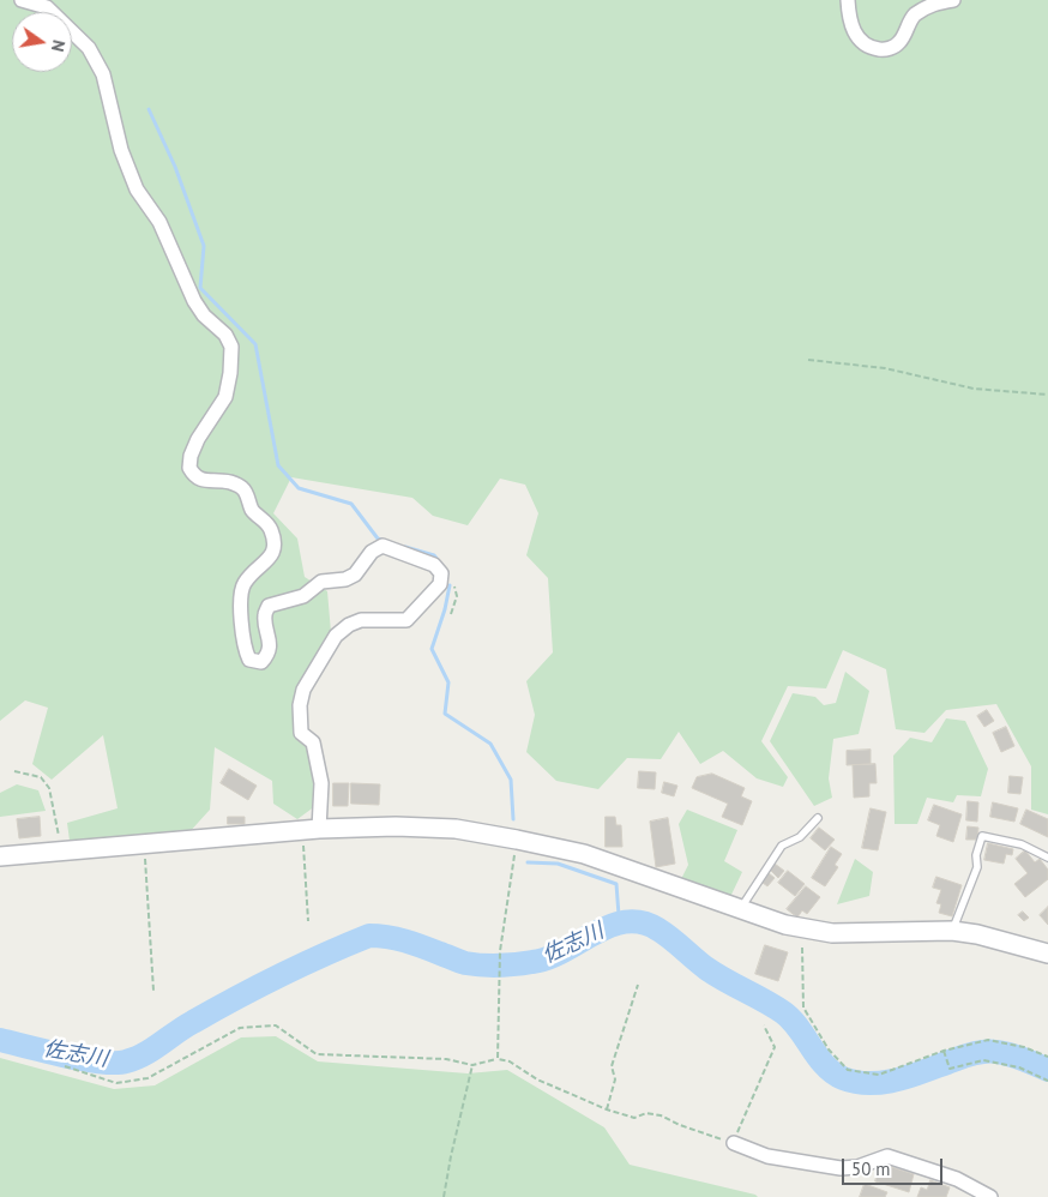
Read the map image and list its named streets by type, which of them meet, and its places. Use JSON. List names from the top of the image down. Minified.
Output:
{"water":["佐志川"],"scale_bar":"50 m","north":"right"}
